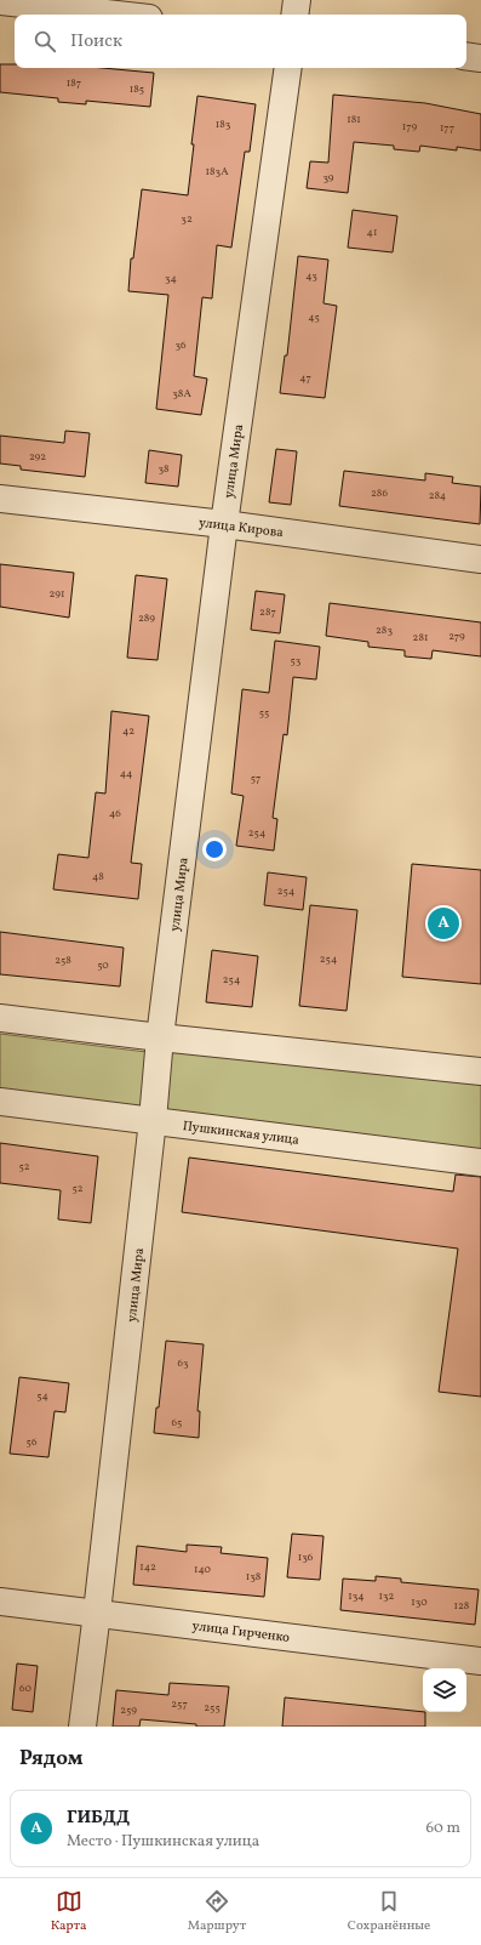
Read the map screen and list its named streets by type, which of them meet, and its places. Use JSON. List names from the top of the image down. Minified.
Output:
{"streets":{"street":["улица Мира","улица Кирова","Пушкинская улица","улица Гирченко"]},"crossings":[["улица Мира","улица Кирова"],["улица Мира","Пушкинская улица"],["улица Мира","улица Гирченко"]],"house_numbers":["187","185","181","183","179","177","183А","39","32","41","43","34","45","36","47","38А","292","38","286","284","291","287","289","283","279","281","53","55","42","44","57","46","254","48","254","254","258","50","254","52","52","63","54","65","56","136","142","140","138","134","132","130","128","60","257","255","259"],"page":{"search":"Поиск","pins":"A","heading":"Рядом","list":[{"mark":"A","name":"ГИБДД","note":"Место · Пушкинская улица","value":"60 m"}],"nav":["Карта","Маршрут","Сохранённые"]}}
